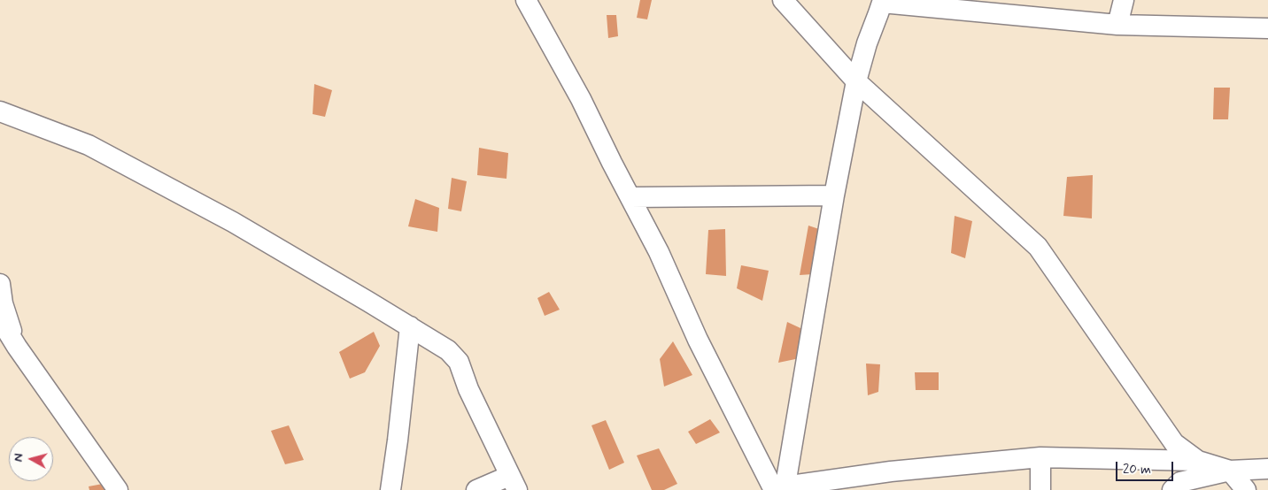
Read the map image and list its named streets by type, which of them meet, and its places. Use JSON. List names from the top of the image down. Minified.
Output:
{"scale_bar":"20 m","north":"left"}
